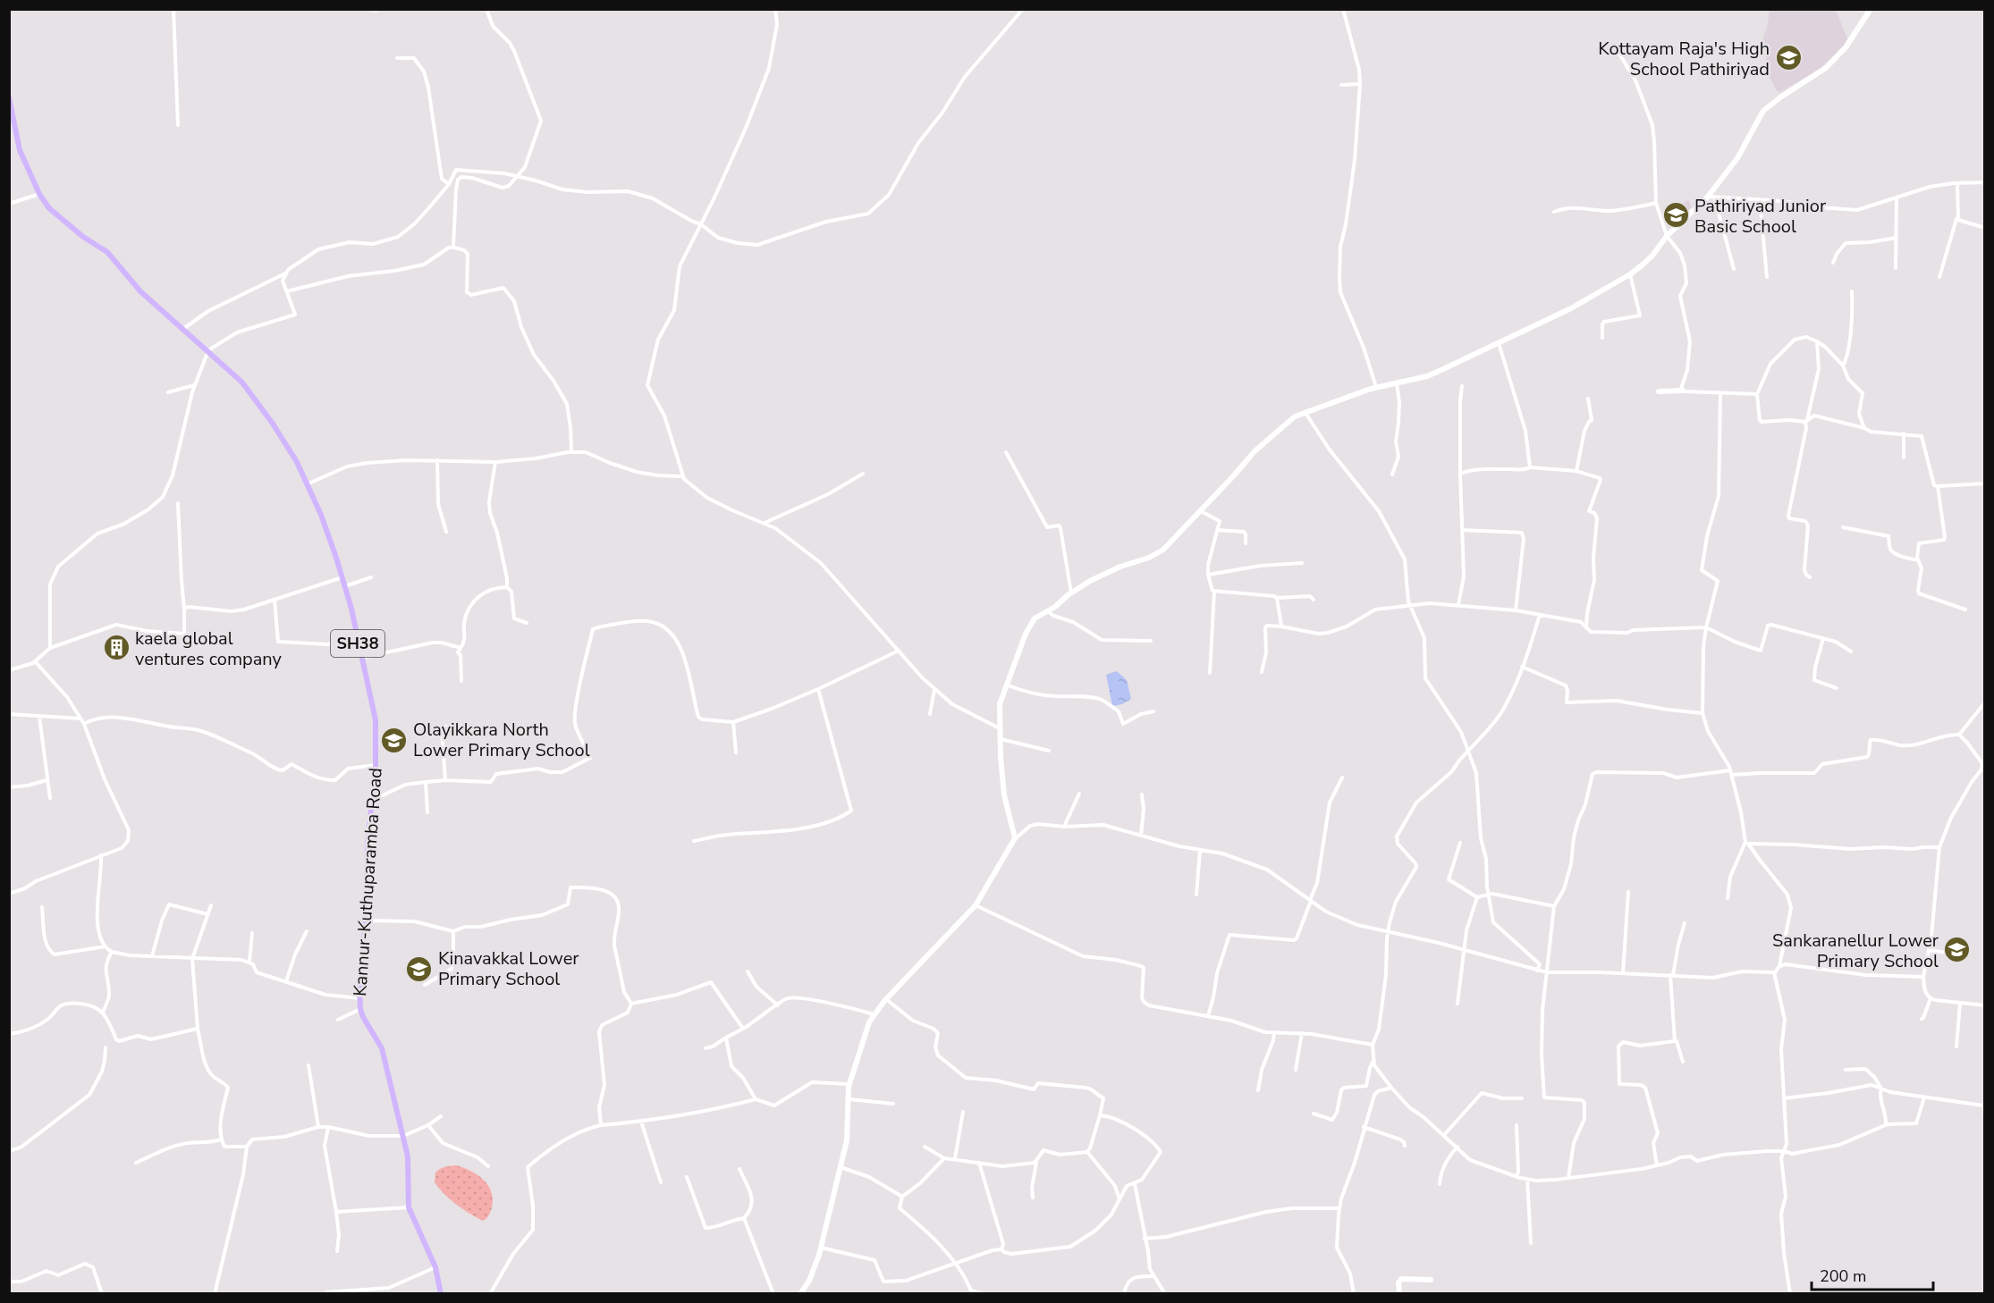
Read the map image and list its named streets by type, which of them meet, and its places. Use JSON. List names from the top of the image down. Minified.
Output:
{"streets":{"main road":["SH38","Kannur-Kuthuparamba Road"]},"places":{"school or university":["Kottayam Raja's High School Pathiriyad","Pathiriyad Junior Basic School","Olayikkara North Lower Primary School","Sankaranellur Lower Primary School","Kinavakkal Lower Primary School"],"building":["kaela global ventures company"]},"scale_bar":"200 m"}
